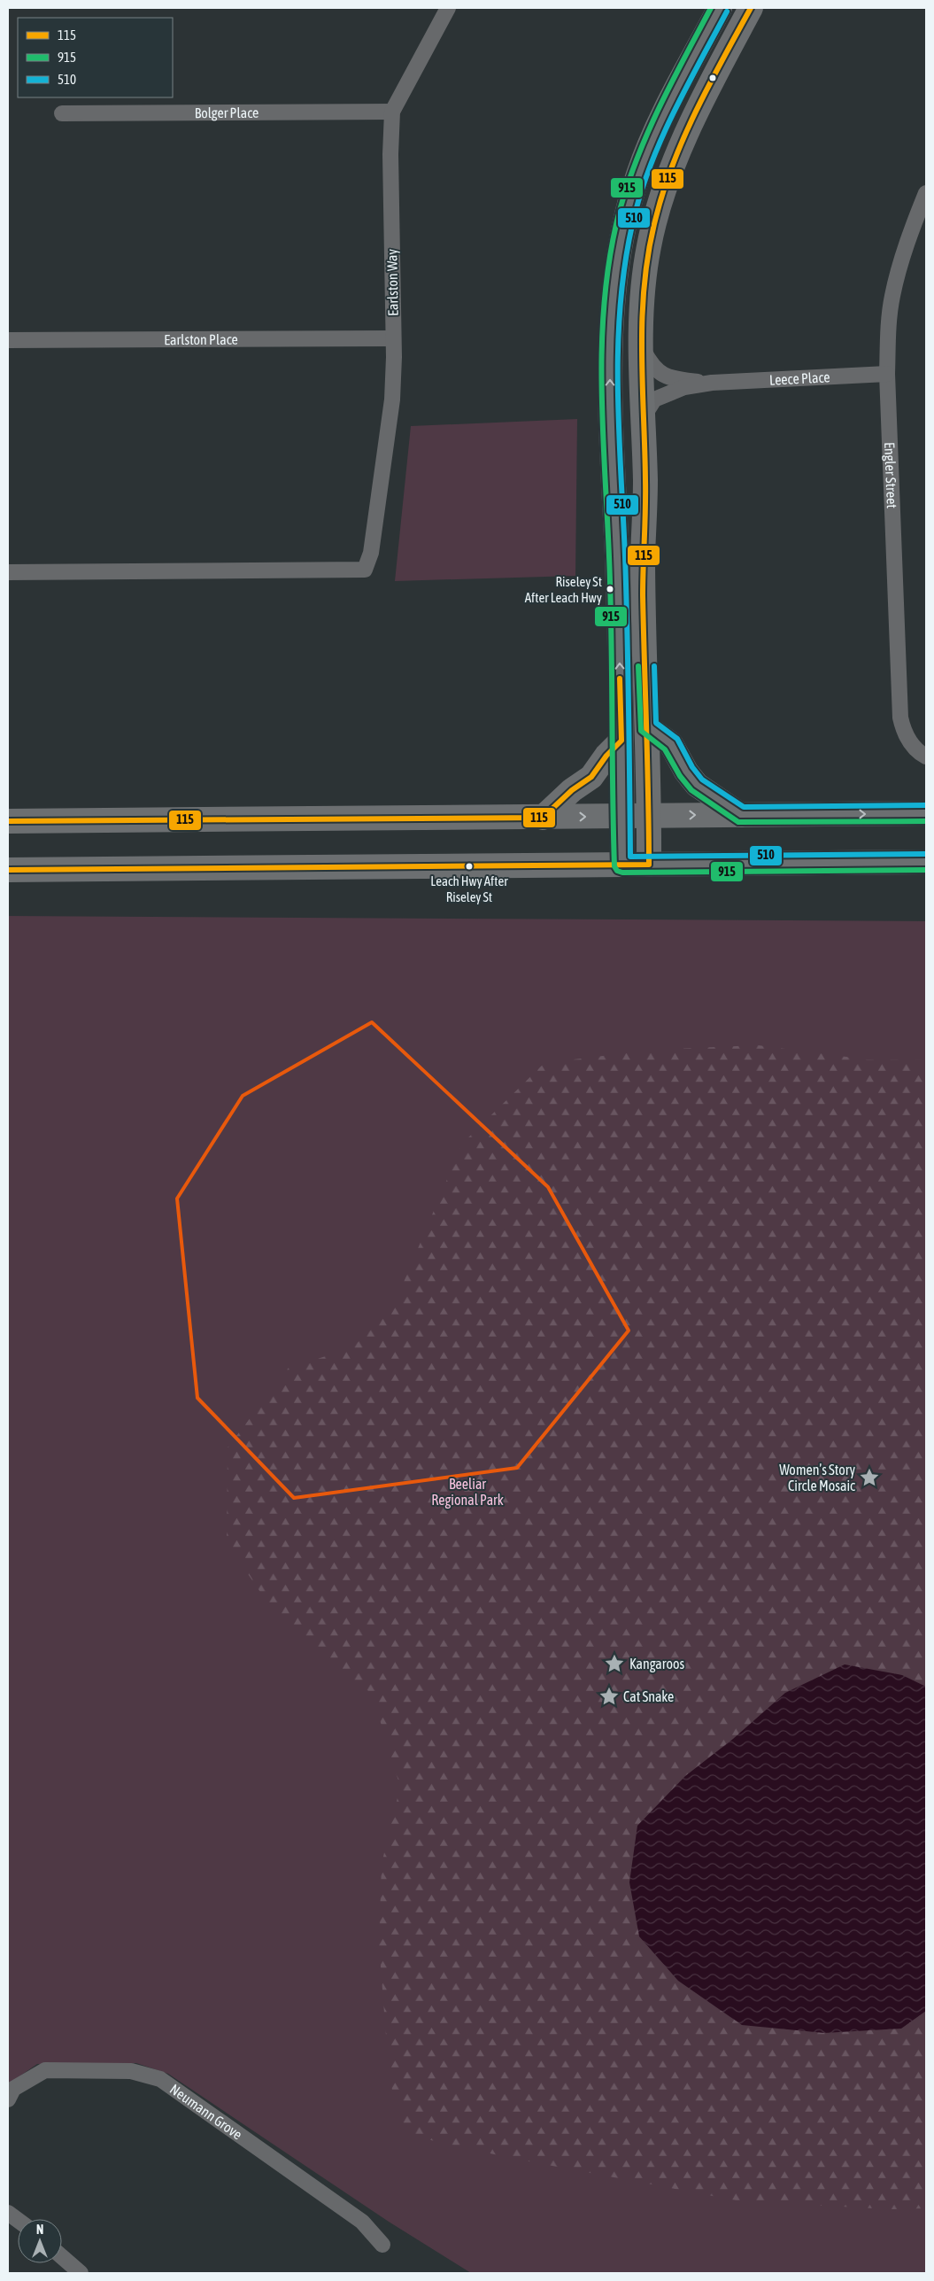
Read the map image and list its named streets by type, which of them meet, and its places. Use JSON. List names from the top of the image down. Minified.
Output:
{"streets":{"street":["Bolger Place","Earlston Way","Earlston Place","Leece Place","Engler Street","Neumann Grove"]},"crossings":[["Bolger Place","Earlston Way"],["Earlston Way","Earlston Place"],["Leece Place","Engler Street"]],"parks":["Beeliar Regional Park"],"places":{"other":["Riseley St After Leach Hwy","Leach Hwy After Riseley St"],"place":["Women’s Story Circle Mosaic","Kangaroos","Cat Snake"]},"lines":["transit line 115","transit line 915","transit line 510"],"legend":["115","915","510"],"north":"top"}
